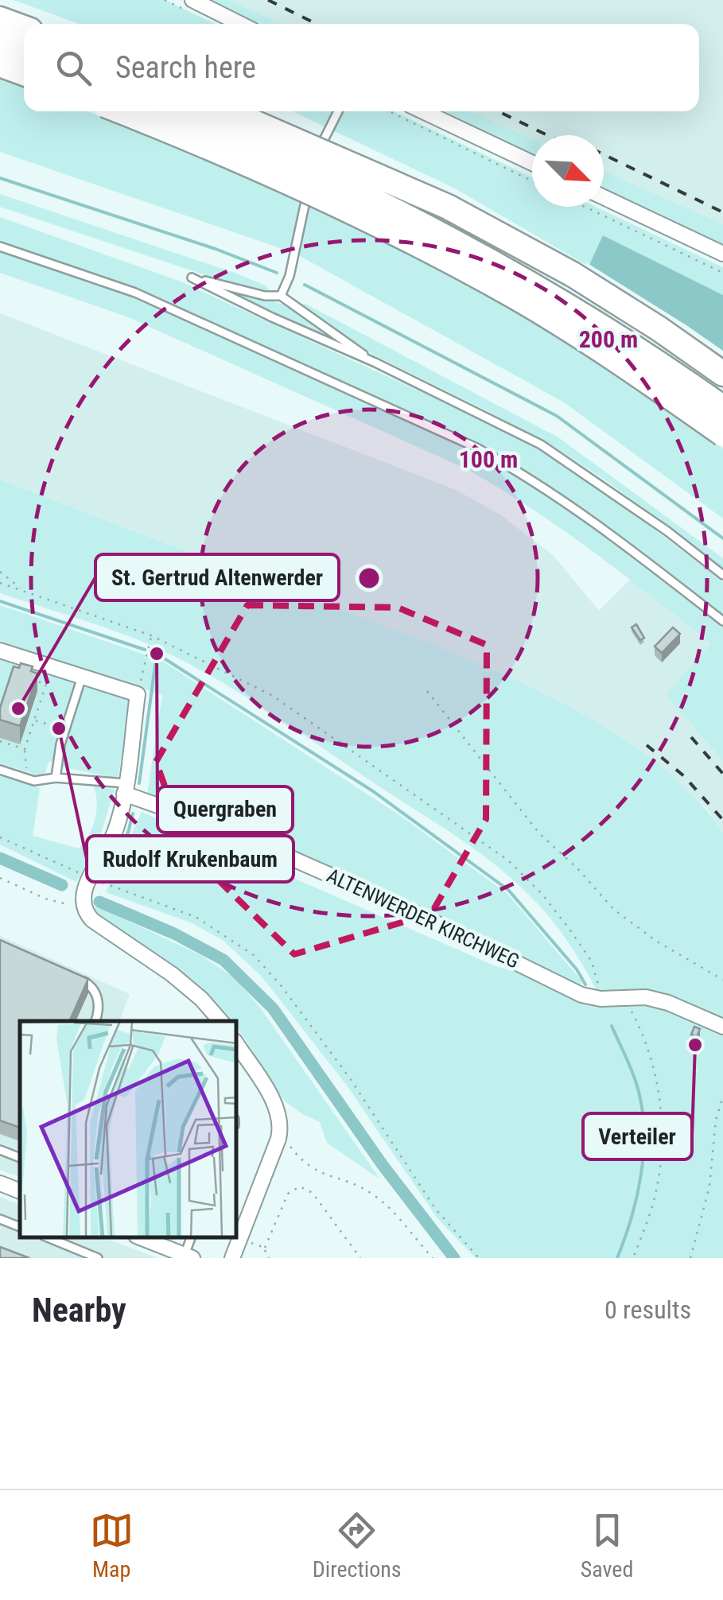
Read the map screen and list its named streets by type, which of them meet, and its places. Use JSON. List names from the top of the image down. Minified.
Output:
{"streets":{"street":["ALTENWERDER KIRCHWEG"]},"places":["Quergraben","St. Gertrud Altenwerder","Rudolf Krukenbaum","Verteiler"],"north":"bottom right","page":{"search":"Search here","heading":["Nearby","0 results"],"nav":["Map","Directions","Saved"]},"rings":["200 m","100 m"]}
